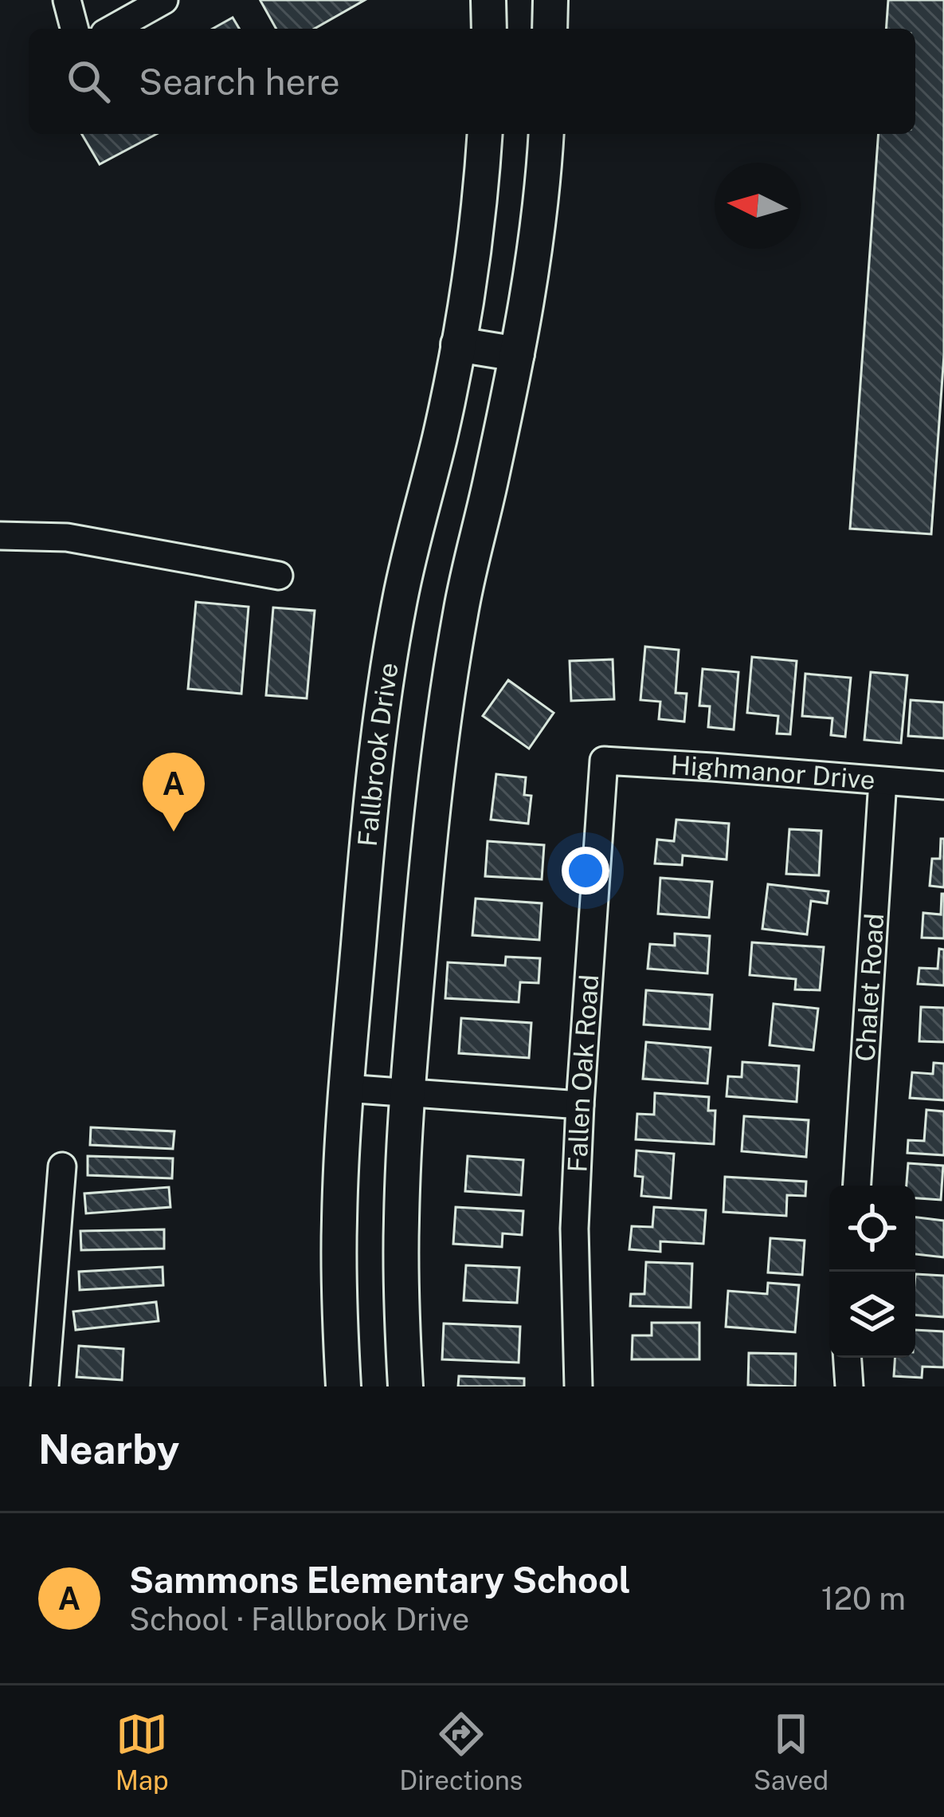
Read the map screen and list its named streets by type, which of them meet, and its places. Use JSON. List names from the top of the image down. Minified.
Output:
{"streets":{"main road":["Fallbrook Drive"],"street":["Highmanor Drive","Chalet Road","Fallen Oak Road"]},"crossings":[["Highmanor Drive","Chalet Road"],["Highmanor Drive","Fallen Oak Road"]],"north":"left","page":{"search":"Search here","pins":"A","heading":"Nearby","list":[{"mark":"A","name":"Sammons Elementary School","note":"School · Fallbrook Drive","value":"120 m"}],"nav":["Map","Directions","Saved"]}}
